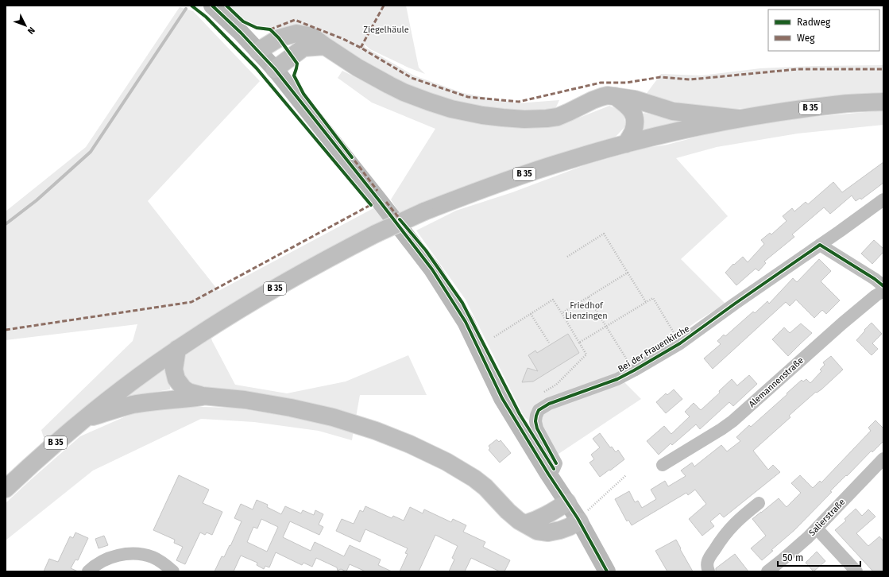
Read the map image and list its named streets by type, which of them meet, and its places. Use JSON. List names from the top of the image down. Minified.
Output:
{"streets":{"main road":["B 35"],"street":["Bei der Frauenkirche","Alemannenstraße","Salierstraße"]},"parks":["Ziegelhäule","Friedhof Lienzingen"],"legend":["Radweg","Weg"],"scale_bar":"50 m","north":"bottom right"}
